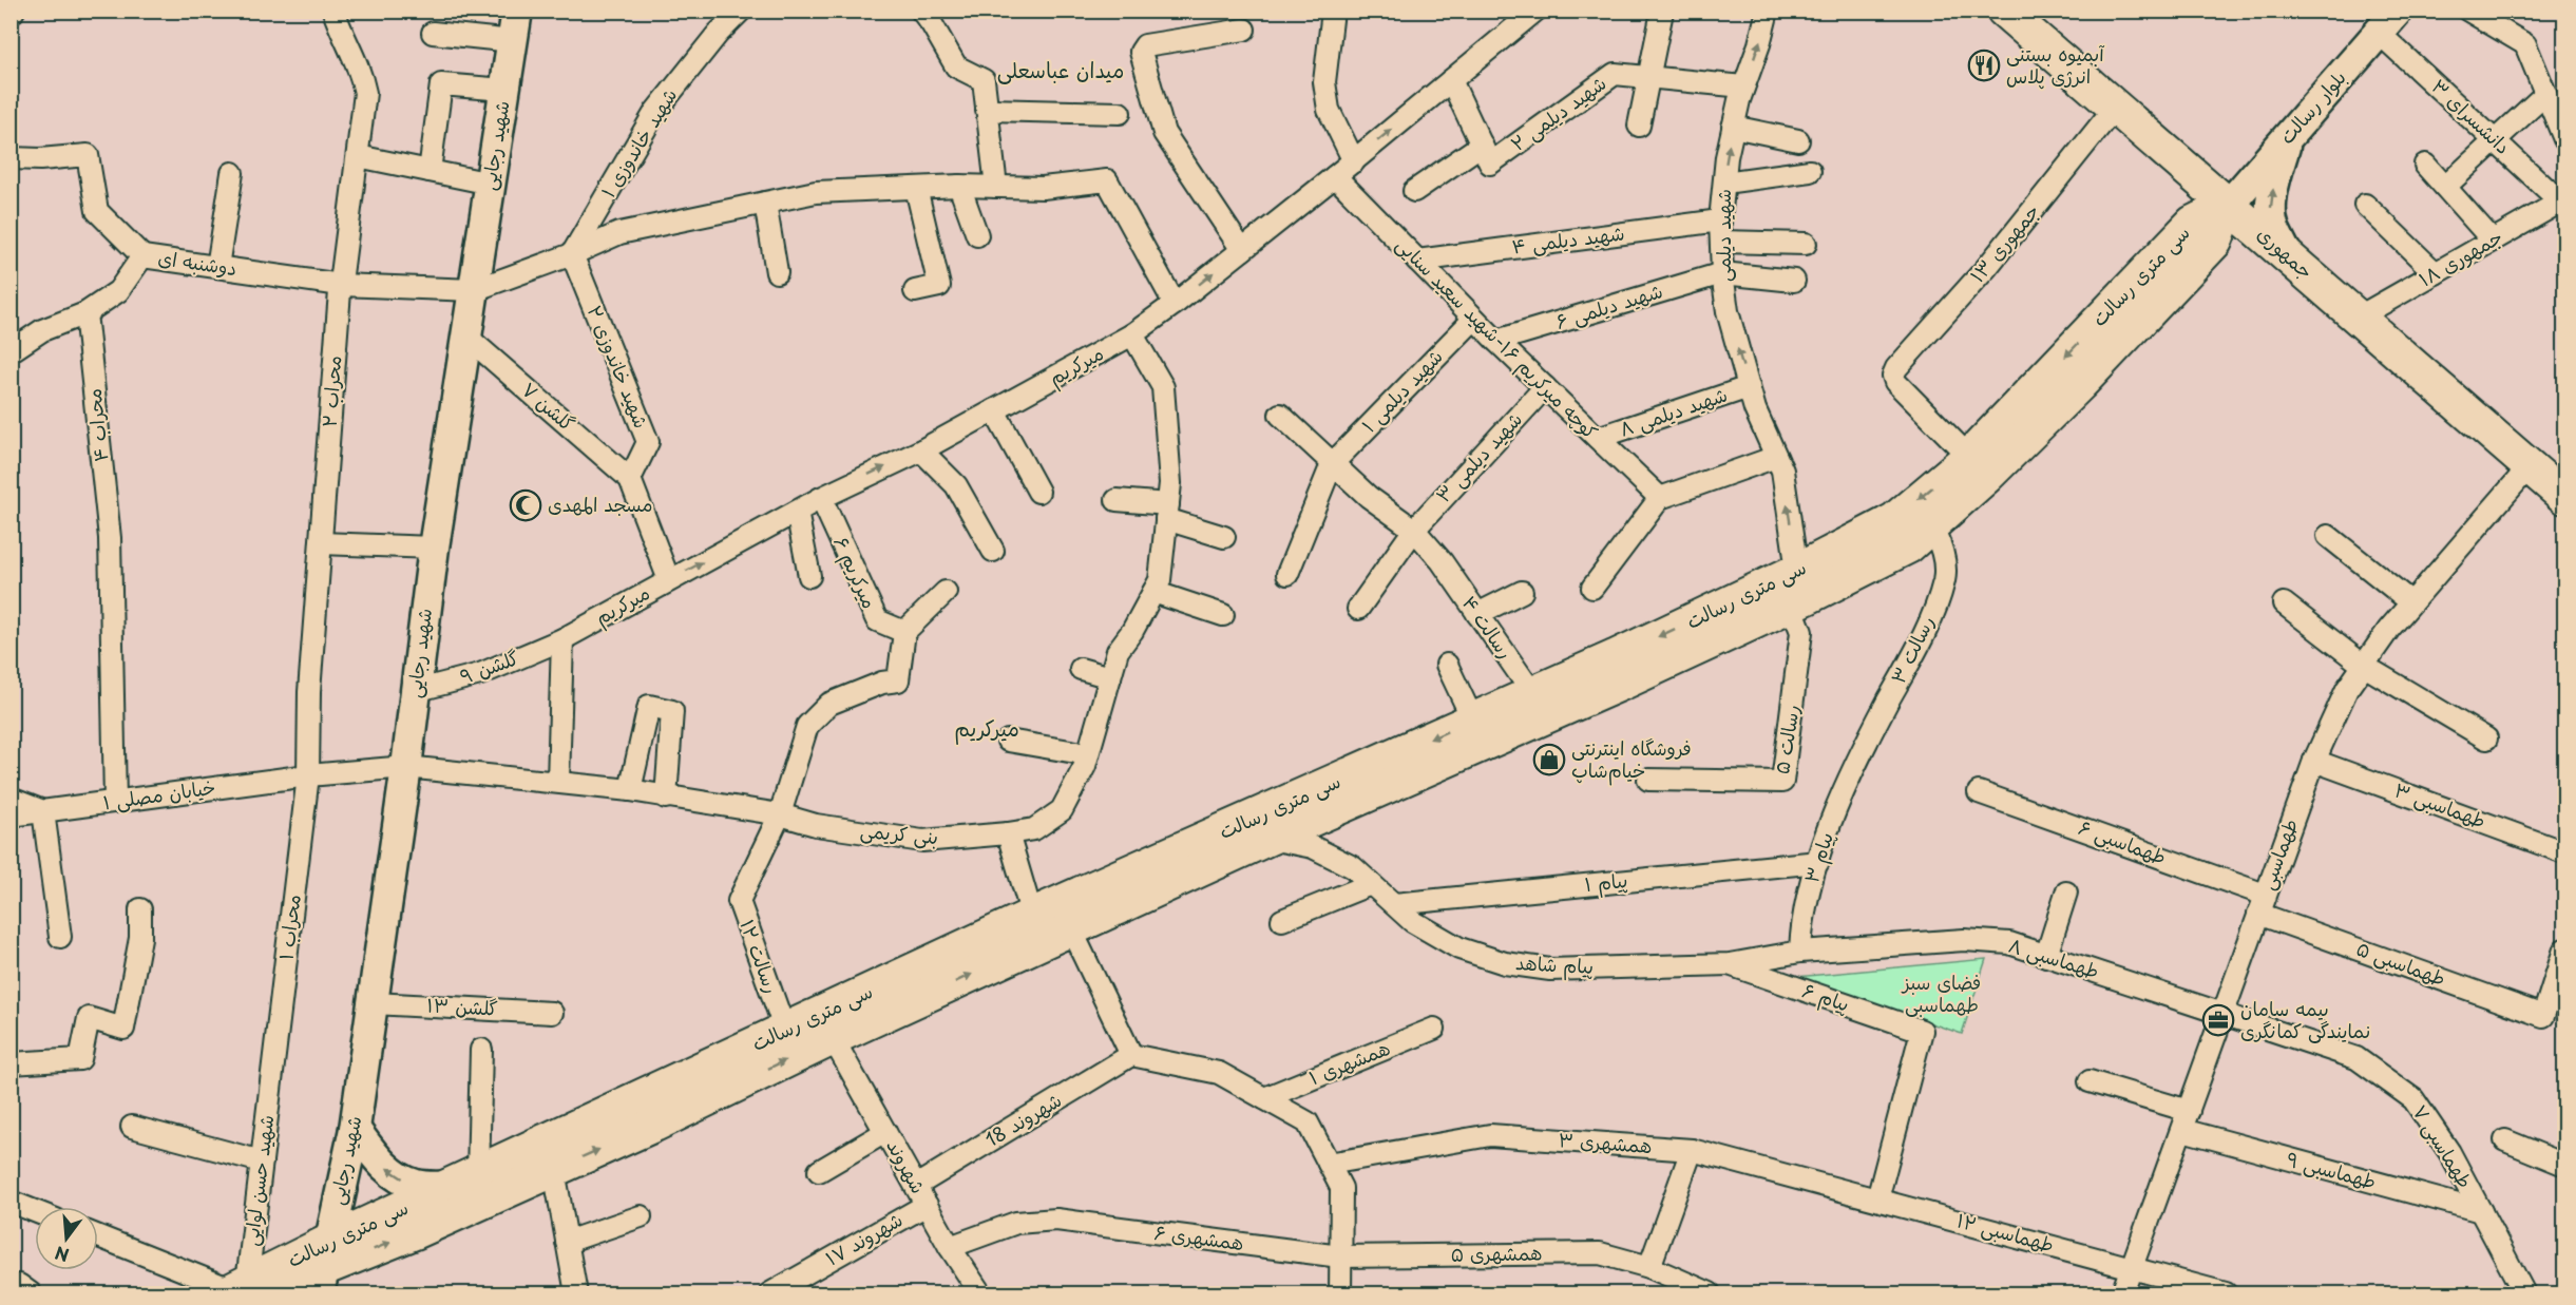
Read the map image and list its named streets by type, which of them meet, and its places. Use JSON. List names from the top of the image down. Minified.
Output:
{"streets":{"main road":["بلوار رسالت","شهید رجایی","جمهوری","سی متری رسالت"],"street":["۲ شهید دیلمی","۳ دانشسرای","۱ شهید خاندوزی","شهید دیلمی","۴ شهید دیلمی","۱۳ جمهوری","جمهوری ۱۸","دوشنبه ای","۶ شهید دیلمی","کوچه میرکریم ۱۶-شهید سعید سنایی","میرکریم","۲ شهید خاندوزی","۲ محراب","شهید دیلمی ۱","۷ گلشن","۸ شهید دیلمی","۴ محراب","شهید دیلمی ۳","میرکریم ۶","۴ رسالت","۳ رسالت","۹ گلشن","۵ رسالت","خیابان مصلی ۱","۳ طهماسبی","بنی کریمی","۶ طهماسبی","طهماسبی","۳ پیام","۱ پیام","۱ محراب","۱۲ رسالت","۸ طهماسبی","۵ طهماسبی","پیام شاهد","۶ پیام","۱۳ گلشن","۱ همشهری","شهروند 18","۳ همشهری","۷ طهماسبی","شهروند","۹ طهماسبی","شهید حسن لوایی","۱۲ طهماسبی","۶ همشهری","شهروند ۱۷","۵ همشهری"]},"crossings":[["بلوار رسالت","۳ دانشسرای"],["بلوار رسالت","جمهوری"],["بلوار رسالت","سی متری رسالت"],["۲ شهید دیلمی","شهید دیلمی"],["۳ دانشسرای","جمهوری ۱۸"],["۱ شهید خاندوزی","۲ شهید خاندوزی"],["شهید رجایی","دوشنبه ای"],["شهید رجایی","سی متری رسالت"],["شهید رجایی","۷ گلشن"],["شهید رجایی","۹ گلشن"],["شهید رجایی","خیابان مصلی ۱"],["شهید رجایی","بنی کریمی"],["شهید رجایی","۱۳ گلشن"],["شهید دیلمی","۴ شهید دیلمی"],["شهید دیلمی","سی متری رسالت"],["شهید دیلمی","۶ شهید دیلمی"],["شهید دیلمی","۸ شهید دیلمی"],["۴ شهید دیلمی","کوچه میرکریم ۱۶-شهید سعید سنایی"],["۱۳ جمهوری","جمهوری"],["۱۳ جمهوری","سی متری رسالت"],["جمهوری","جمهوری ۱۸"],["جمهوری","سی متری رسالت"],["جمهوری","طهماسبی"],["دوشنبه ای","۲ محراب"],["دوشنبه ای","۴ محراب"],["سی متری رسالت","۴ رسالت"],["سی متری رسالت","۳ رسالت"],["سی متری رسالت","۵ رسالت"],["سی متری رسالت","۱۲ رسالت"],["سی متری رسالت","پیام شاهد"],["سی متری رسالت","شهروند"],["سی متری رسالت","شهید حسن لوایی"],["۶ شهید دیلمی","کوچه میرکریم ۱۶-شهید سعید سنایی"],["کوچه میرکریم ۱۶-شهید سعید سنایی","میرکریم"],["کوچه میرکریم ۱۶-شهید سعید سنایی","شهید دیلمی ۱"],["کوچه میرکریم ۱۶-شهید سعید سنایی","۸ شهید دیلمی"],["کوچه میرکریم ۱۶-شهید سعید سنایی","شهید دیلمی ۳"],["میرکریم","میرکریم ۶"],["میرکریم","۹ گلشن"],["میرکریم","بنی کریمی"],["۲ شهید خاندوزی","۷ گلشن"],["۲ محراب","۱ محراب"],["شهید دیلمی ۱","۴ رسالت"],["۴ محراب","خیابان مصلی ۱"],["شهید دیلمی ۳","۴ رسالت"],["میرکریم ۶","۱۲ رسالت"],["۳ رسالت","۳ پیام"],["خیابان مصلی ۱","بنی کریمی"],["خیابان مصلی ۱","۱ محراب"],["۳ طهماسبی","طهماسبی"],["بنی کریمی","۱۲ رسالت"],["۶ طهماسبی","طهماسبی"],["۶ طهماسبی","۵ طهماسبی"],["طهماسبی","۸ طهماسبی"],["طهماسبی","۵ طهماسبی"],["طهماسبی","۷ طهماسبی"],["طهماسبی","۹ طهماسبی"],["طهماسبی","۱۲ طهماسبی"],["۳ پیام","۱ پیام"],["۳ پیام","۸ طهماسبی"],["۳ پیام","پیام شاهد"],["۱ پیام","پیام شاهد"],["۱ محراب","شهید حسن لوایی"],["۸ طهماسبی","پیام شاهد"],["۸ طهماسبی","۷ طهماسبی"],["پیام شاهد","۶ پیام"],["۶ پیام","۳ همشهری"],["۶ پیام","۱۲ طهماسبی"],["شهروند 18","شهروند"],["۳ همشهری","۱۲ طهماسبی"],["۷ طهماسبی","۹ طهماسبی"],["شهروند","۶ همشهری"],["شهروند","شهروند ۱۷"],["۶ همشهری","۵ همشهری"]],"one_way":["شهید دیلمی","میرکریم"],"districts":["میدان عباسعلی","میرکریم"],"parks":["فضای سبز طهماسبی"],"places":{"restaurant":["آبمیوه بستنی انرژی پلاس"],"mosque":["مسجد المهدی"],"shop":["فروشگاه اینترنتی خیام‌شاپ"],"office":["بیمه سامان نمایندگی کمانگری"]},"north":"bottom"}
